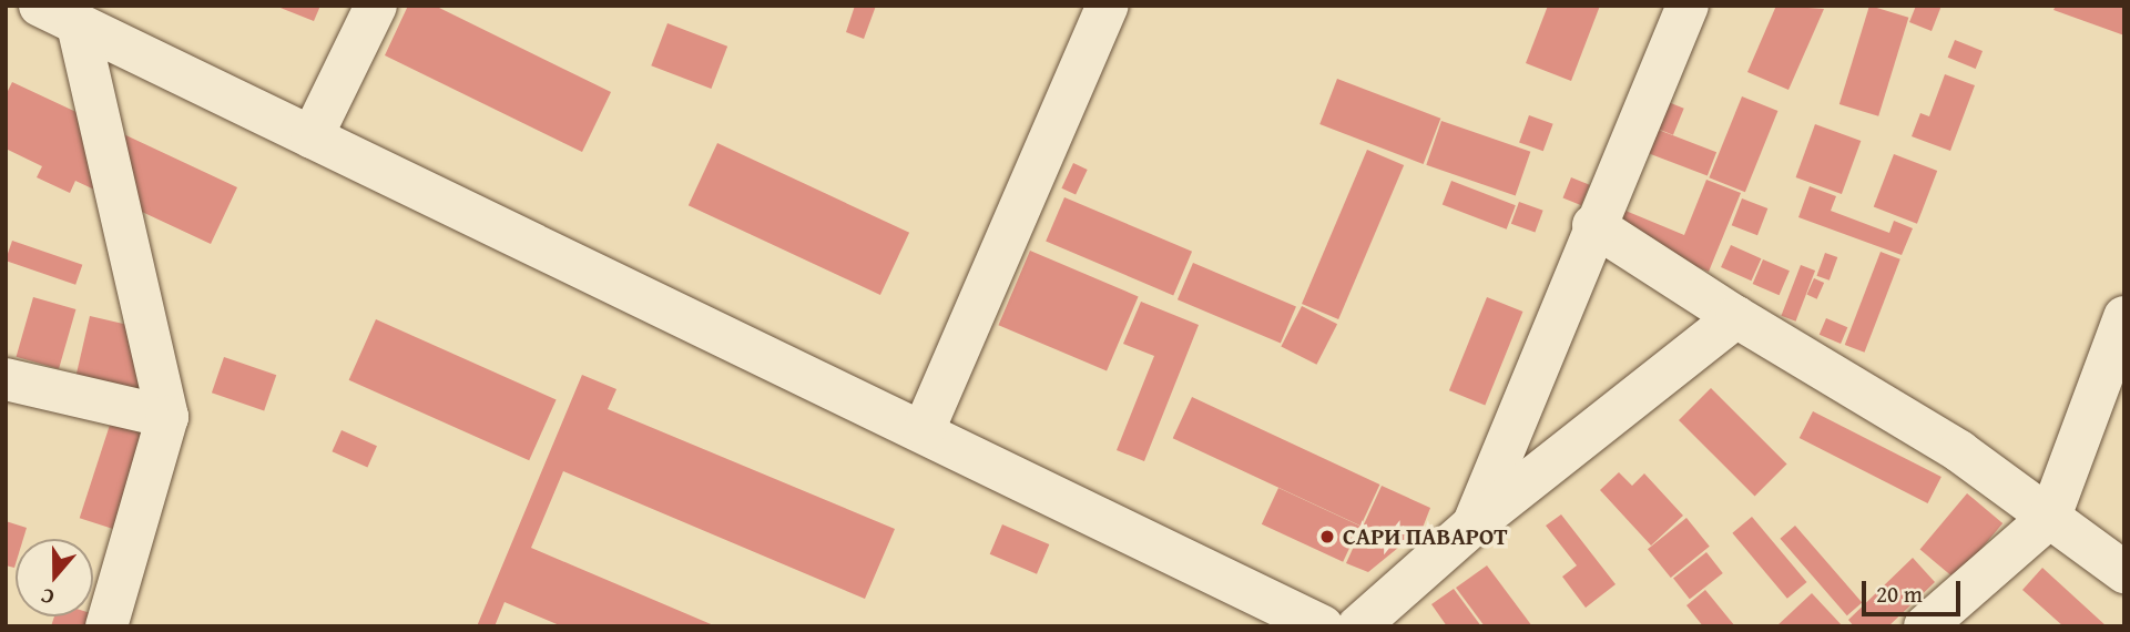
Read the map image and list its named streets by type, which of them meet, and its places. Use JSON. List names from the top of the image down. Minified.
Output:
{"places":["САРИ ПАВАРОТ"],"scale_bar":"20 m","north":"bottom"}
